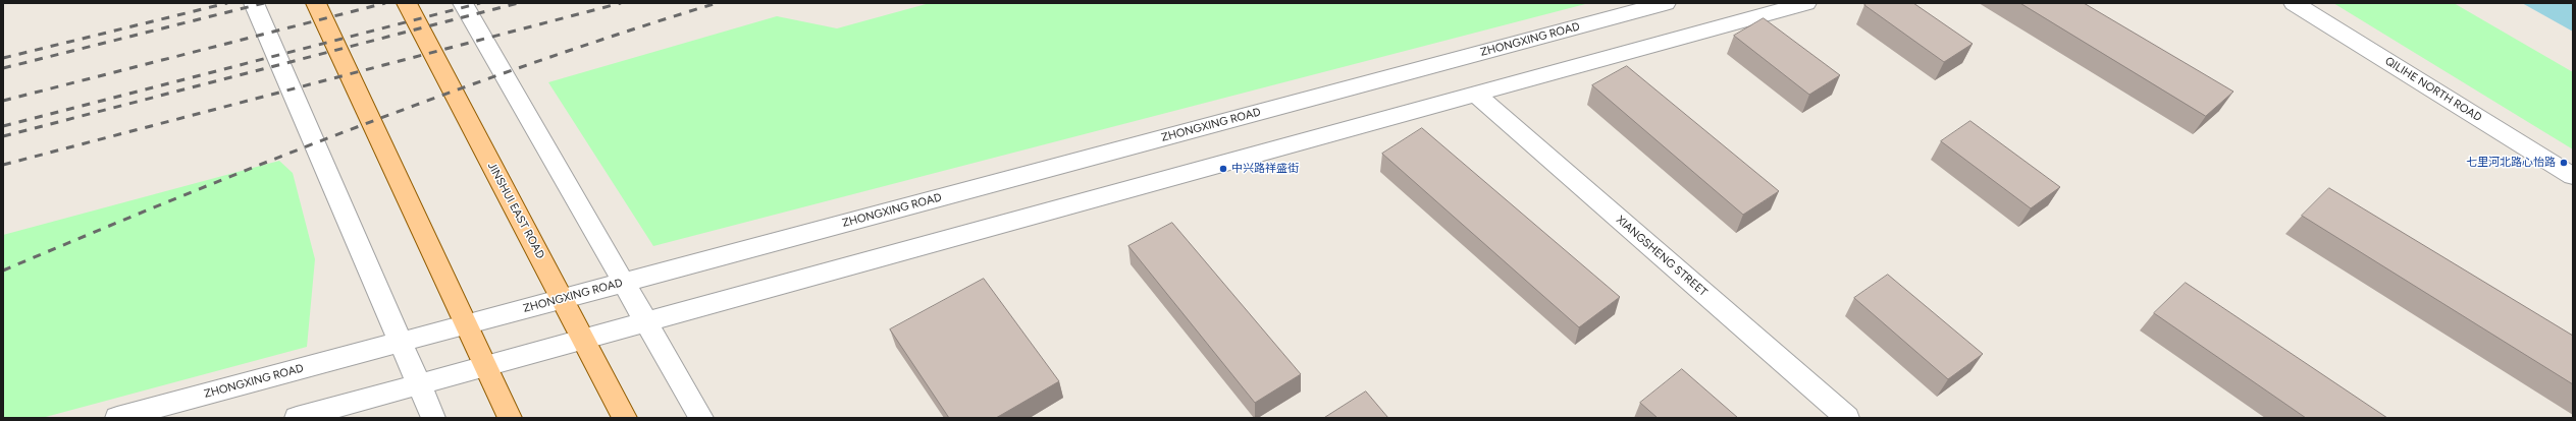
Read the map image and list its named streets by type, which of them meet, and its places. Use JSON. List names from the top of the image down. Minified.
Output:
{"streets":{"main road":["JINSHUI EAST ROAD"],"street":["ZHONGXING ROAD","QILIHE NORTH ROAD","XIANGSHENG STREET"]},"crossings":[["ZHONGXING ROAD","JINSHUI EAST ROAD"]],"places":["七里河北路心怡路","中兴路祥盛街"]}
